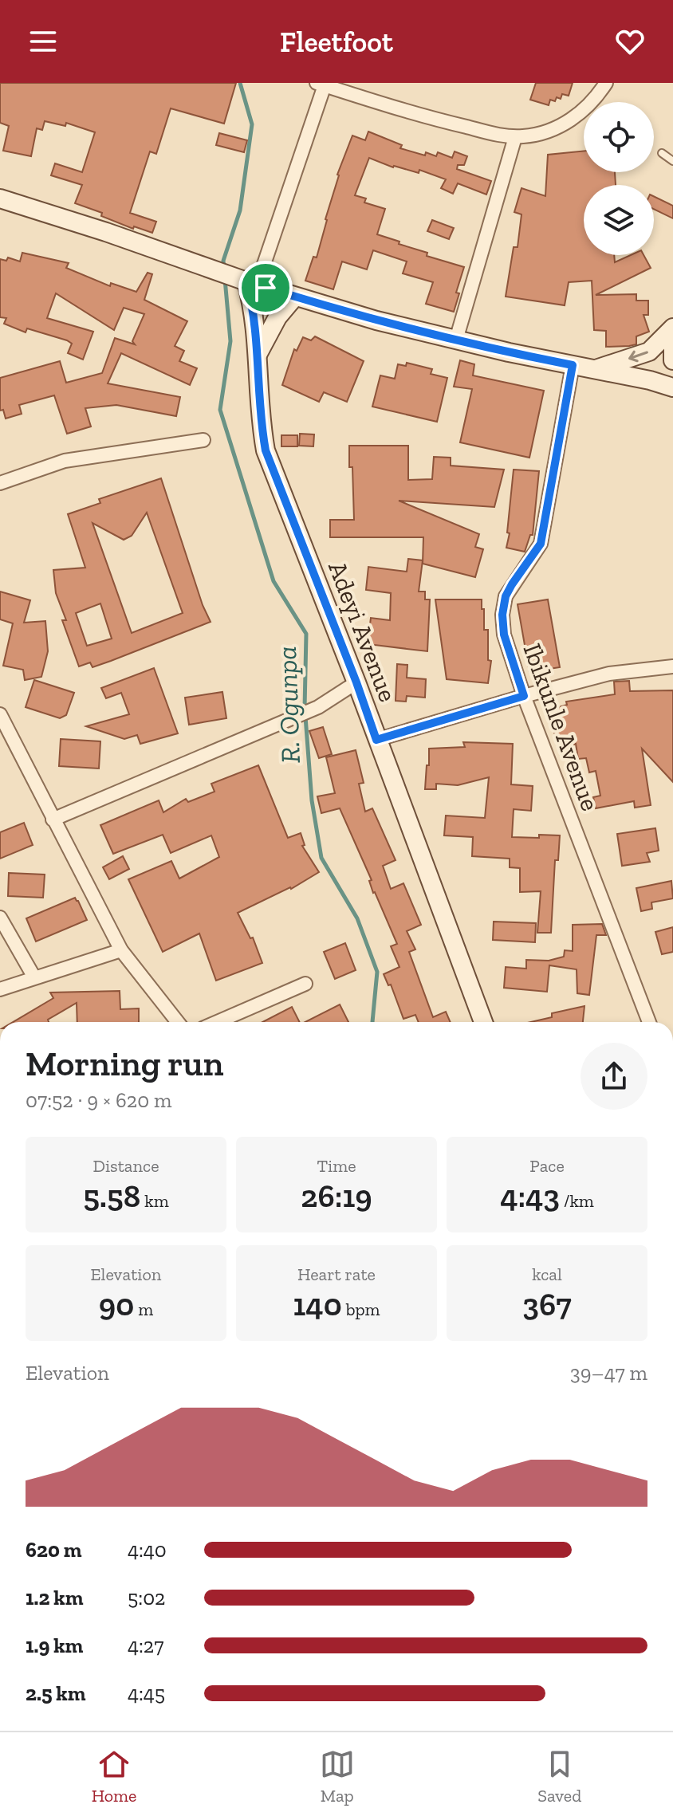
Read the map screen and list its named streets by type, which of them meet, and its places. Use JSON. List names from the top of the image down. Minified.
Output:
{"streets":{"street":["Adeyi Avenue","Ibikunle Avenue"]},"water":["R. Ogunpa"],"page":{"header":"Fleetfoot","heading":["Morning run","07:52 · 9 × 620 m"],"stats":[["Distance","5.58 km"],["Time","26:19"],["Pace","4:43 /km"],["Elevation","90 m"],["Heart rate","140 bpm"],["kcal","367"]],"chart":["Elevation","39–47 m"],"list":[{"name":"620 m","note":"4:40"},{"name":"1.2 km","note":"5:02"},{"name":"1.9 km","note":"4:27"},{"name":"2.5 km","note":"4:45"}],"tabs":["Home","Map","Saved"]}}
